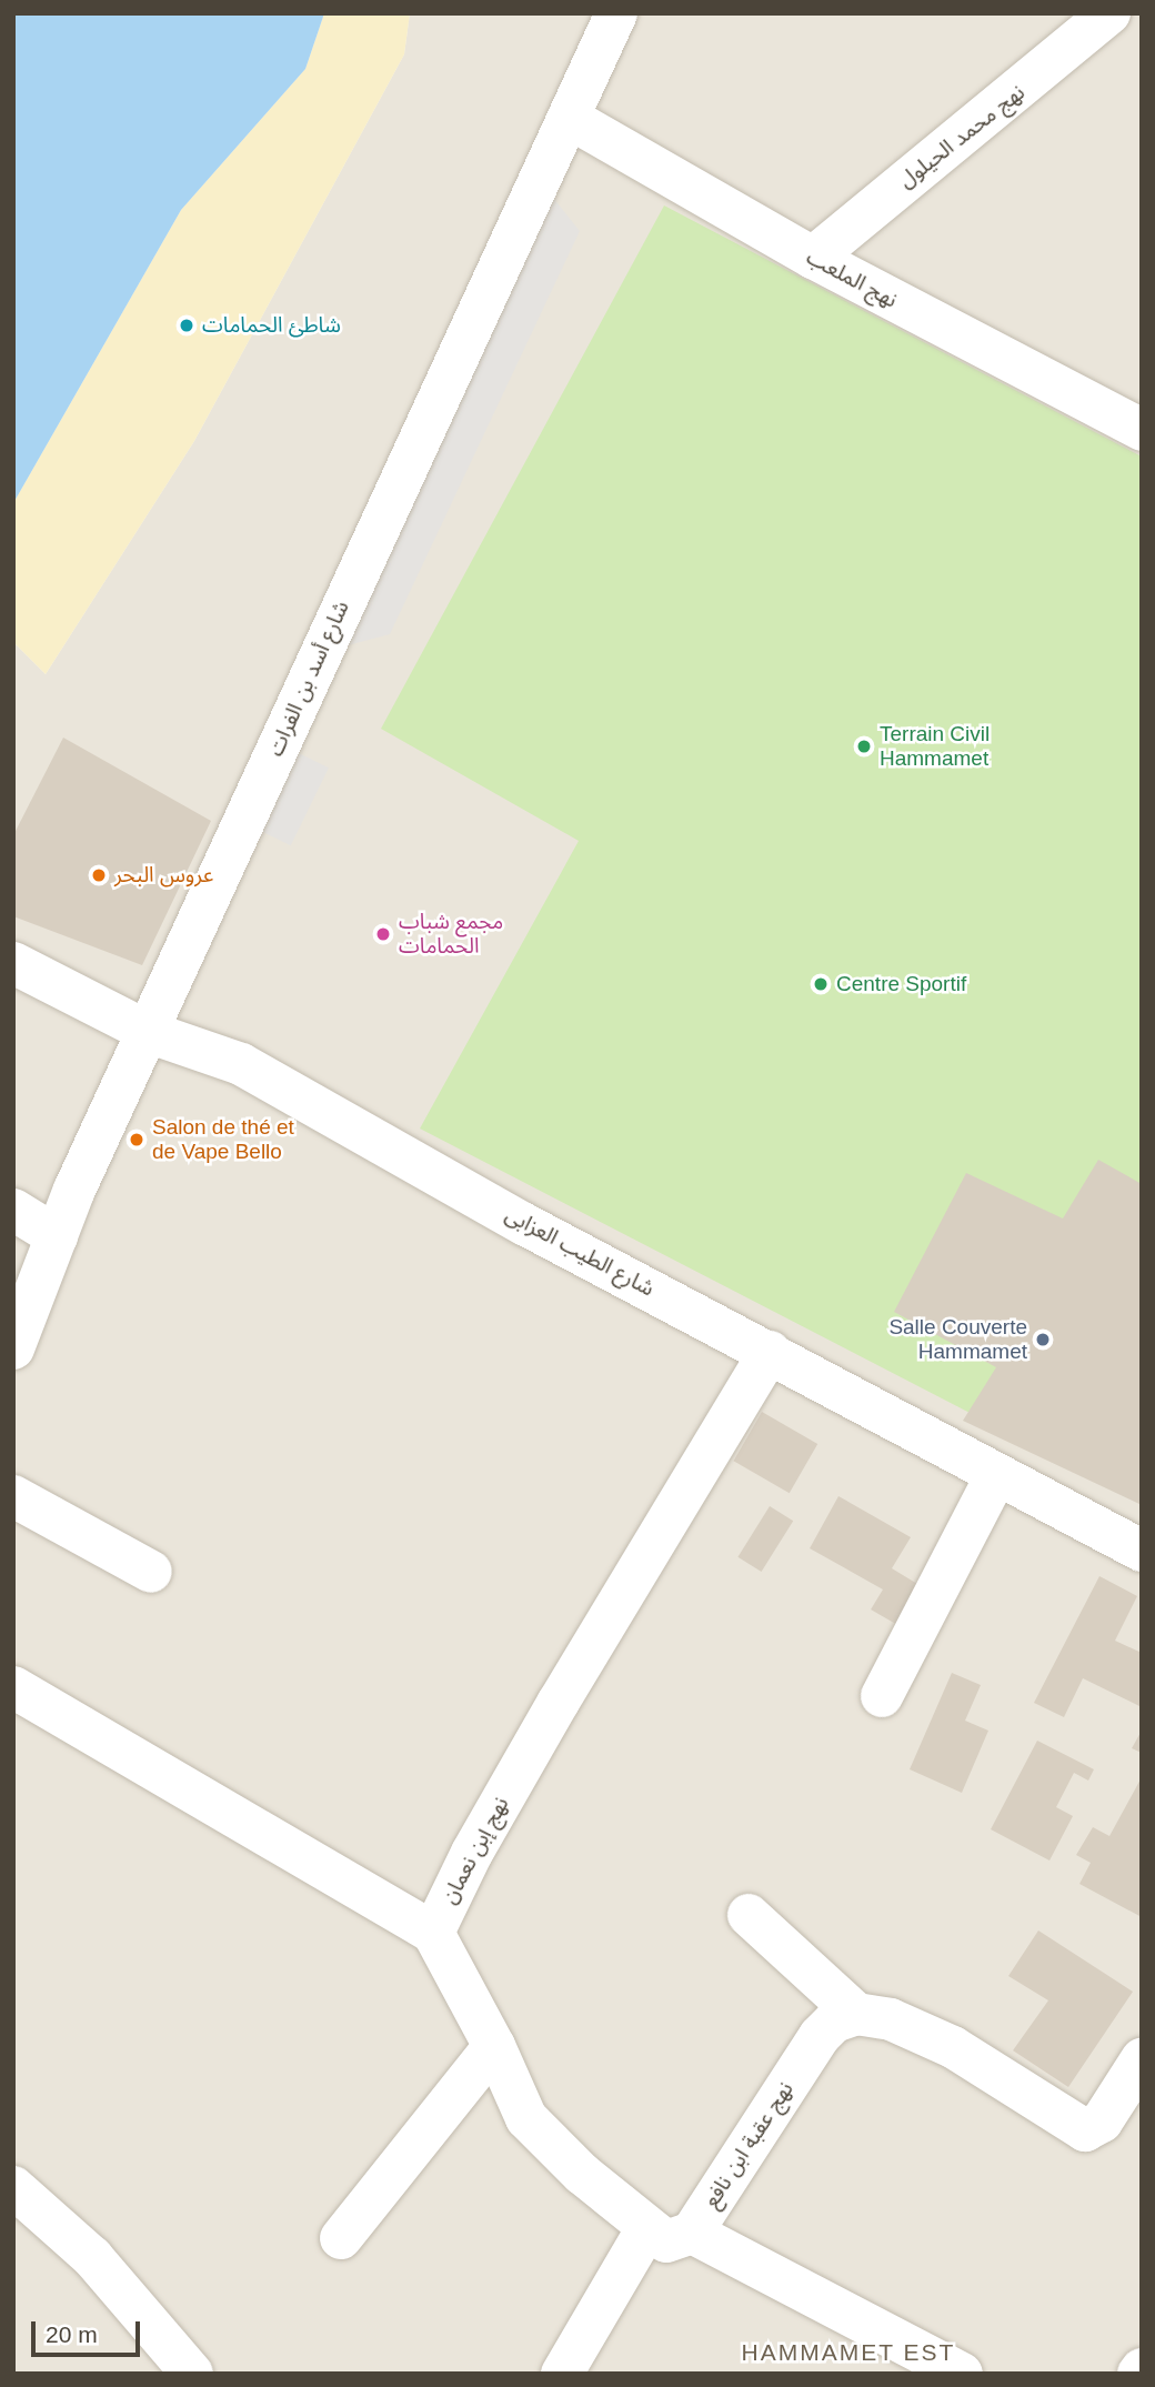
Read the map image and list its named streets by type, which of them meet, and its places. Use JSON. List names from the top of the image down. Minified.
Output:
{"streets":{"street":["نهج محمد الحيلول","نهج الملعب","شارع أسد بن الفرات","شارع الطيب العزابى","نهج إبن نعمان","نهج عقبة ابن نافع"]},"crossings":[["نهج محمد الحيلول","نهج الملعب"],["نهج الملعب","شارع أسد بن الفرات"],["شارع أسد بن الفرات","شارع الطيب العزابى"],["شارع الطيب العزابى","نهج إبن نعمان"],["نهج إبن نعمان","نهج عقبة ابن نافع"]],"districts":["HAMMAMET EST"],"places":["شاطئ الحمامات","Terrain Civil Hammamet","عروس البحر","مجمع شباب الحمامات","Centre Sportif","Salon de thé et de Vape Bello","Salle Couverte Hammamet"],"scale_bar":"20 m"}
